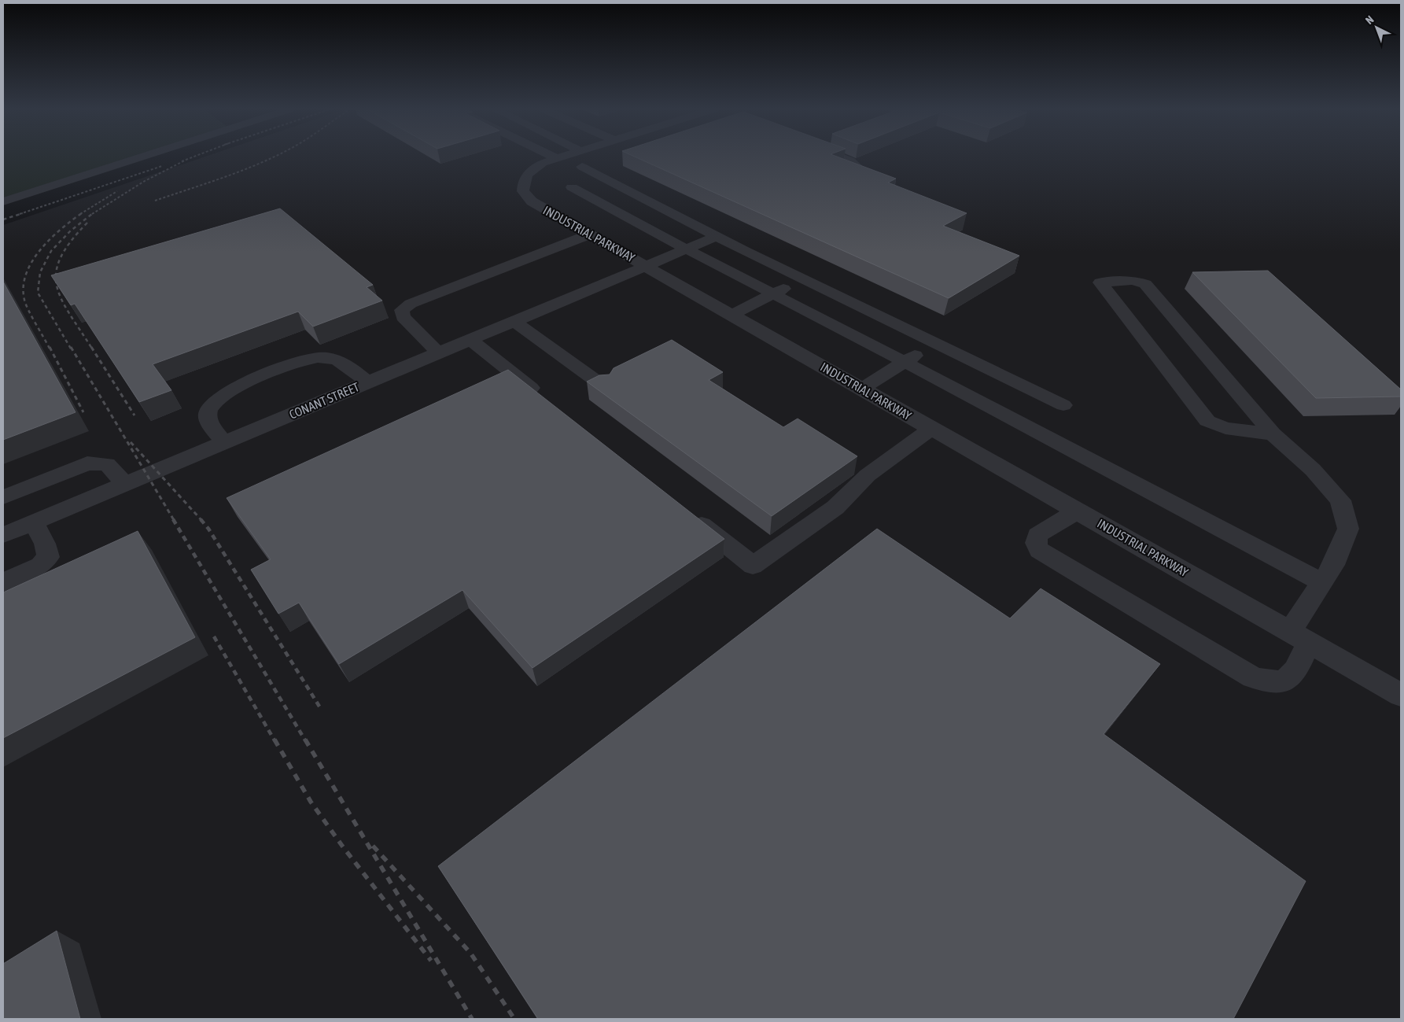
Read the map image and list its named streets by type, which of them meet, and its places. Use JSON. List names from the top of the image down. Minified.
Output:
{"streets":{"street":["INDUSTRIAL PARKWAY","CONANT STREET"]},"crossings":[["INDUSTRIAL PARKWAY","CONANT STREET"]],"north":"top left"}
